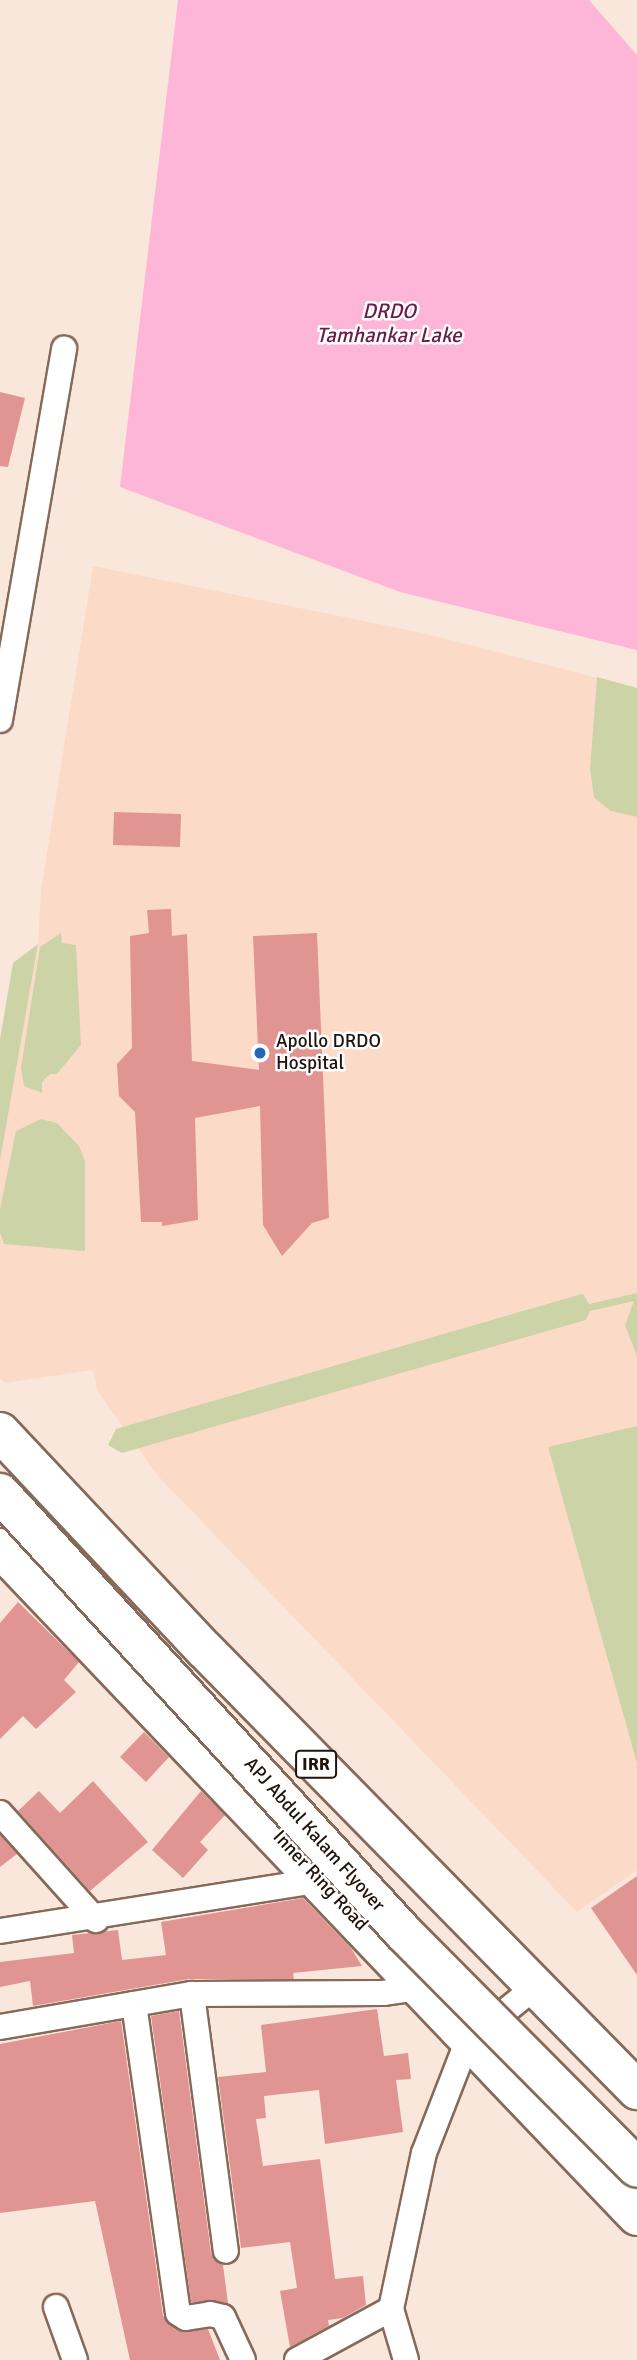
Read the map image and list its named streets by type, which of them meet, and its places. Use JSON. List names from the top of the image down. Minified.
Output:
{"streets":{"main road":["IRR","APJ Abdul Kalam Flyover","Inner Ring Road"]},"water":["DRDO Tamhankar Lake"],"places":["Apollo DRDO Hospital"]}
